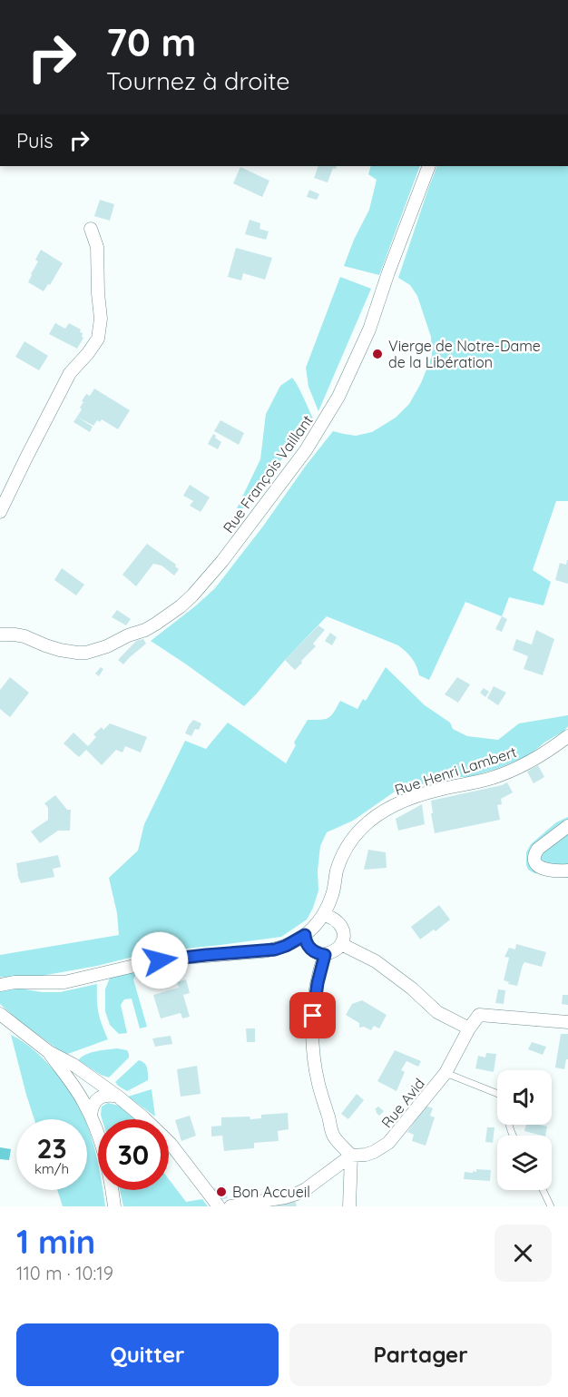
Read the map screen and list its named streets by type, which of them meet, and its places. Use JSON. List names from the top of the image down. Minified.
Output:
{"streets":{"street":["Rue François Vaillant","Rue Henri Lambert","Rue Avid"]},"places":["Vierge de Notre-Dame de la Libération","Bon Accueil"],"page":{"turn":["70 m","Tournez à droite"],"then":"Puis","speed":"23 km/h","limit":"30","heading":["1 min","110 m · 10:19"],"buttons":["Quitter","Partager"]}}
